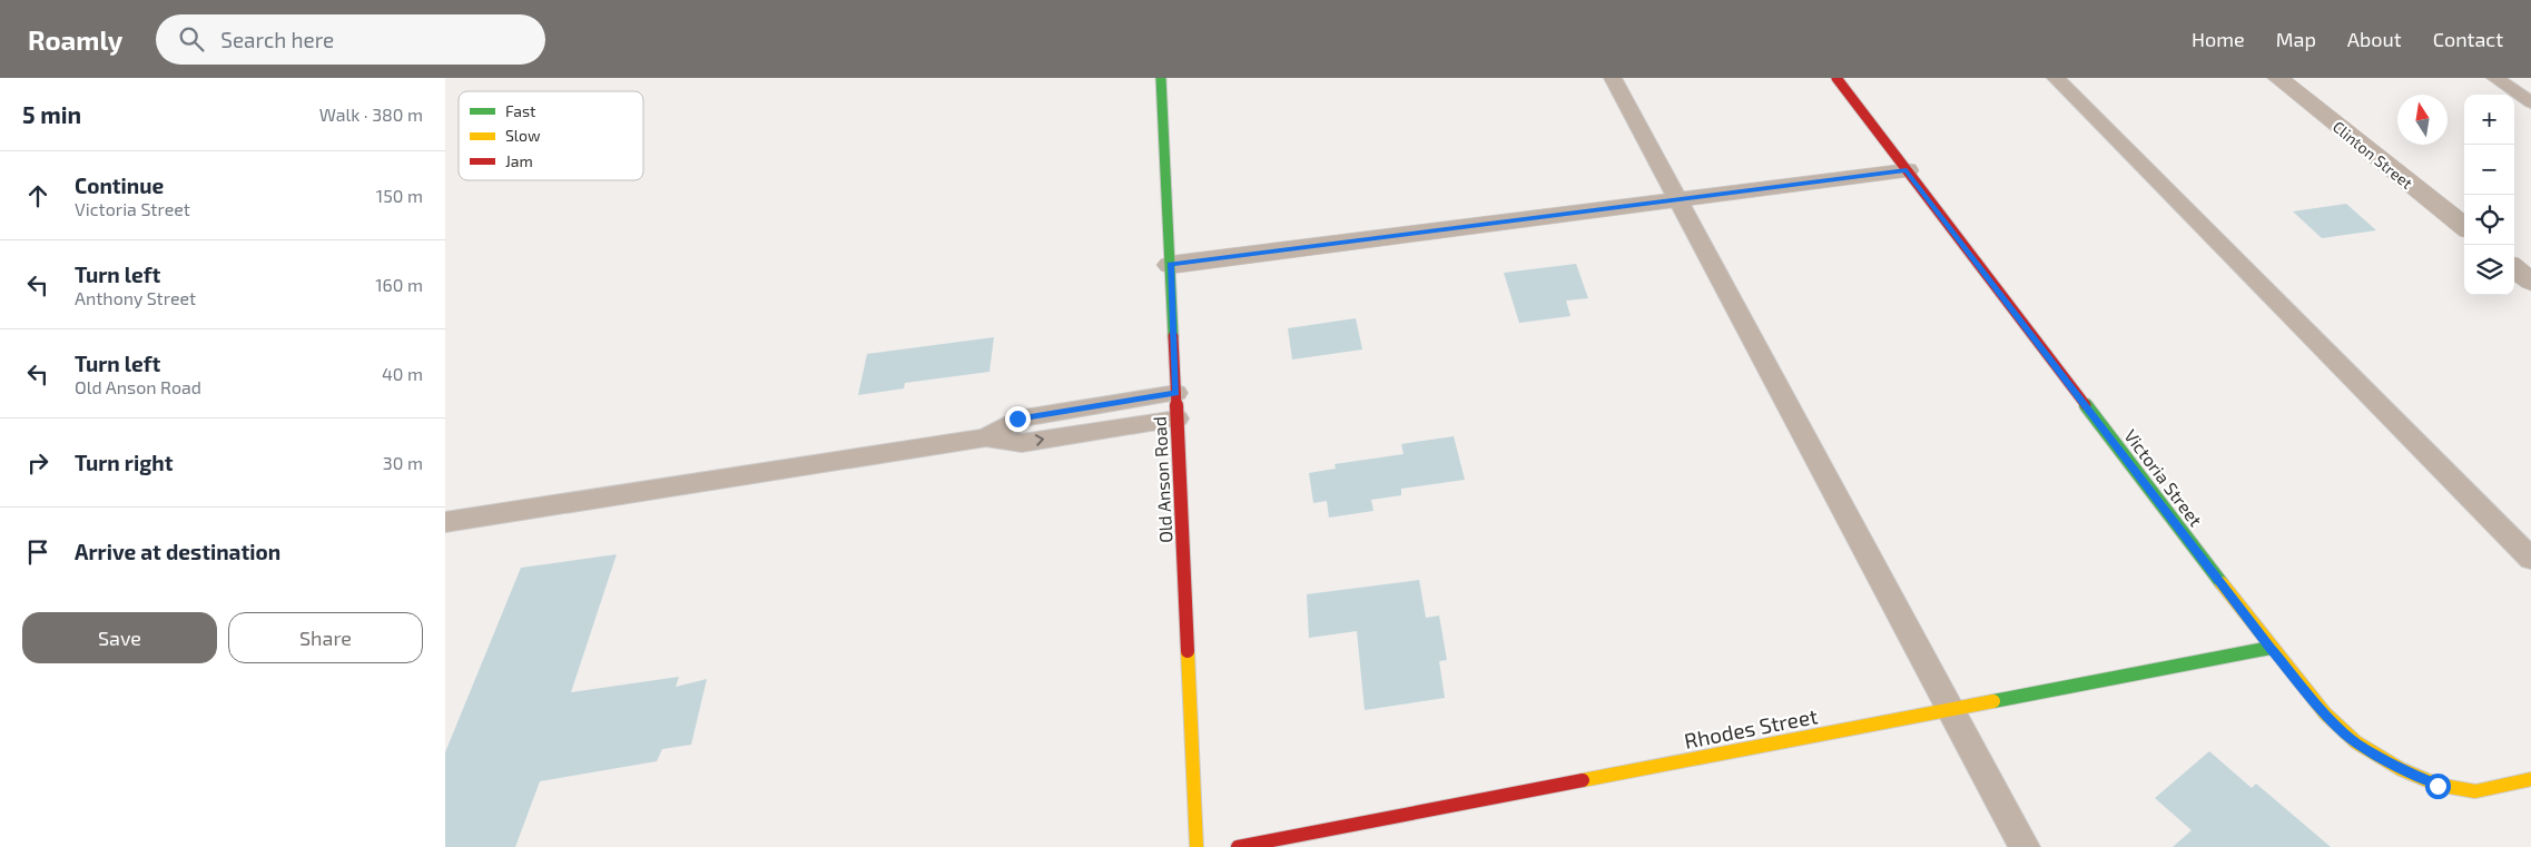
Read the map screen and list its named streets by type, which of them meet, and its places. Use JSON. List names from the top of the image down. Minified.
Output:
{"streets":{"street":["Clinton Street","Victoria Street","Old Anson Road","Rhodes Street"]},"crossings":[["Victoria Street","Rhodes Street"]],"legend":["Fast","Slow","Jam"],"north":"top","page":{"header":"Roamly","search":"Search here","nav":["Home","Map","About","Contact"],"heading":["5 min","Walk · 380 m"],"map_buttons":["+","−"],"list":[["Continue","Victoria Street","150 m"],["Turn left","Anthony Street","160 m"],["Turn left","Old Anson Road","40 m"],["Turn right","30 m"],"Arrive at destination"],"buttons":["Save","Share"]}}
